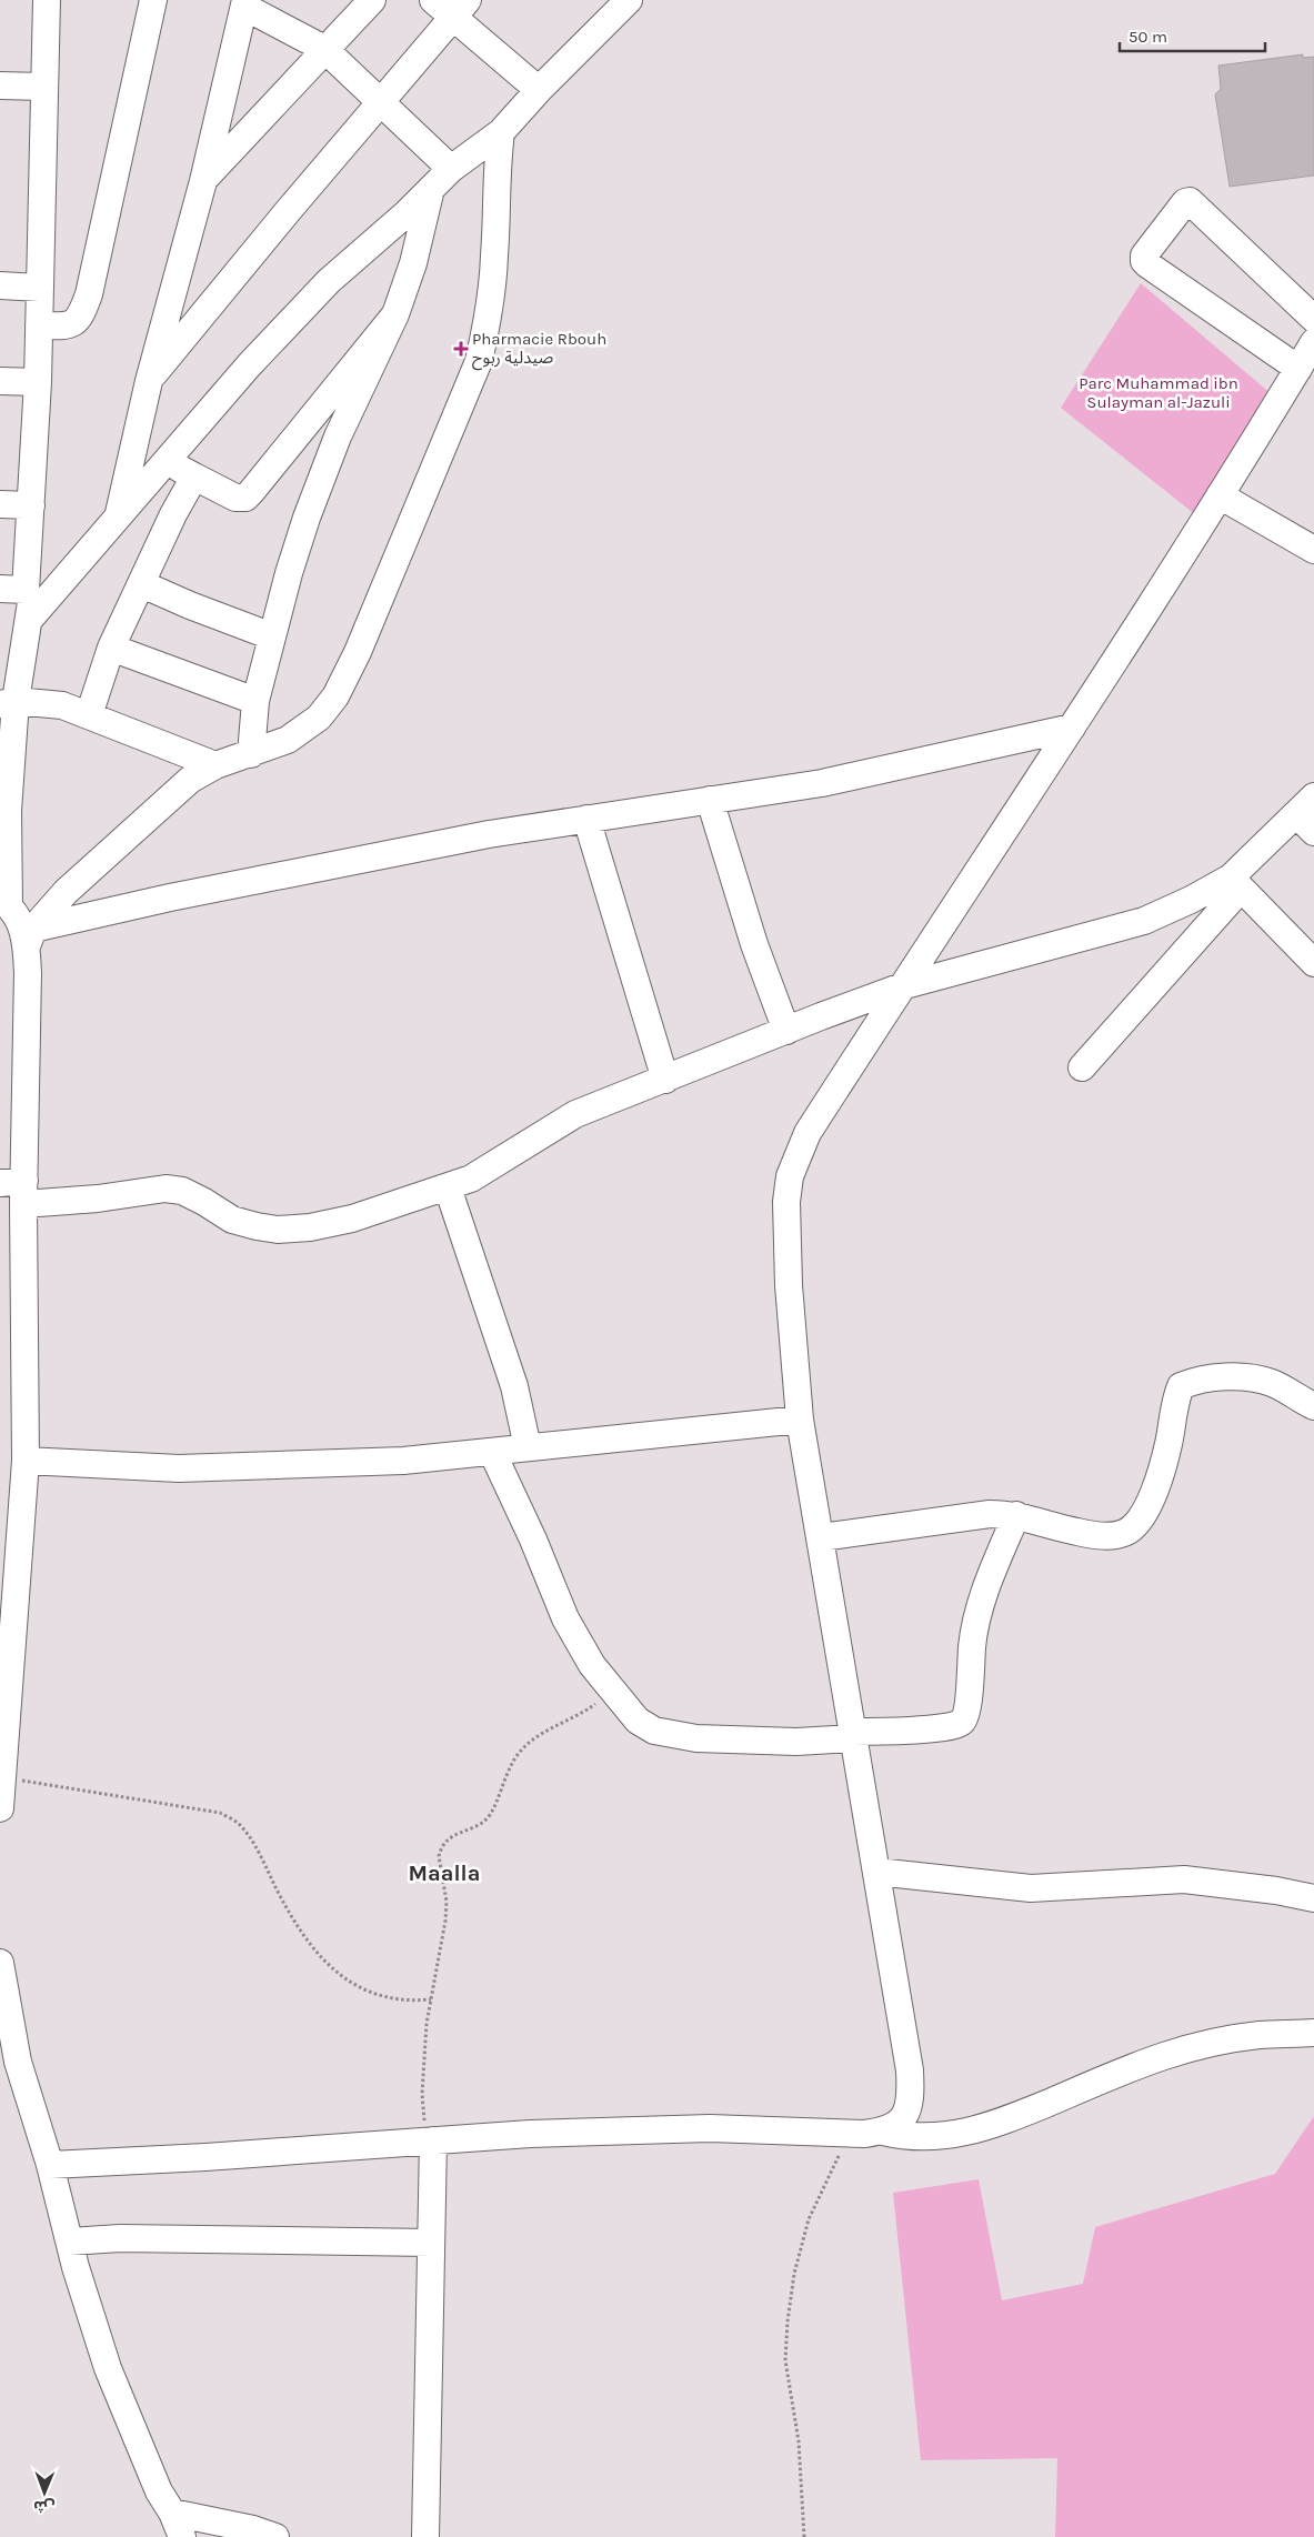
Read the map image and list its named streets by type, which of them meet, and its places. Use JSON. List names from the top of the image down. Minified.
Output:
{"districts":["Maalla"],"parks":["Parc Muhammad ibn Sulayman al-Jazuli"],"places":{"health":["Pharmacie Rbouh صيدلية ربوح"]},"scale_bar":"50 m","north":"bottom"}
